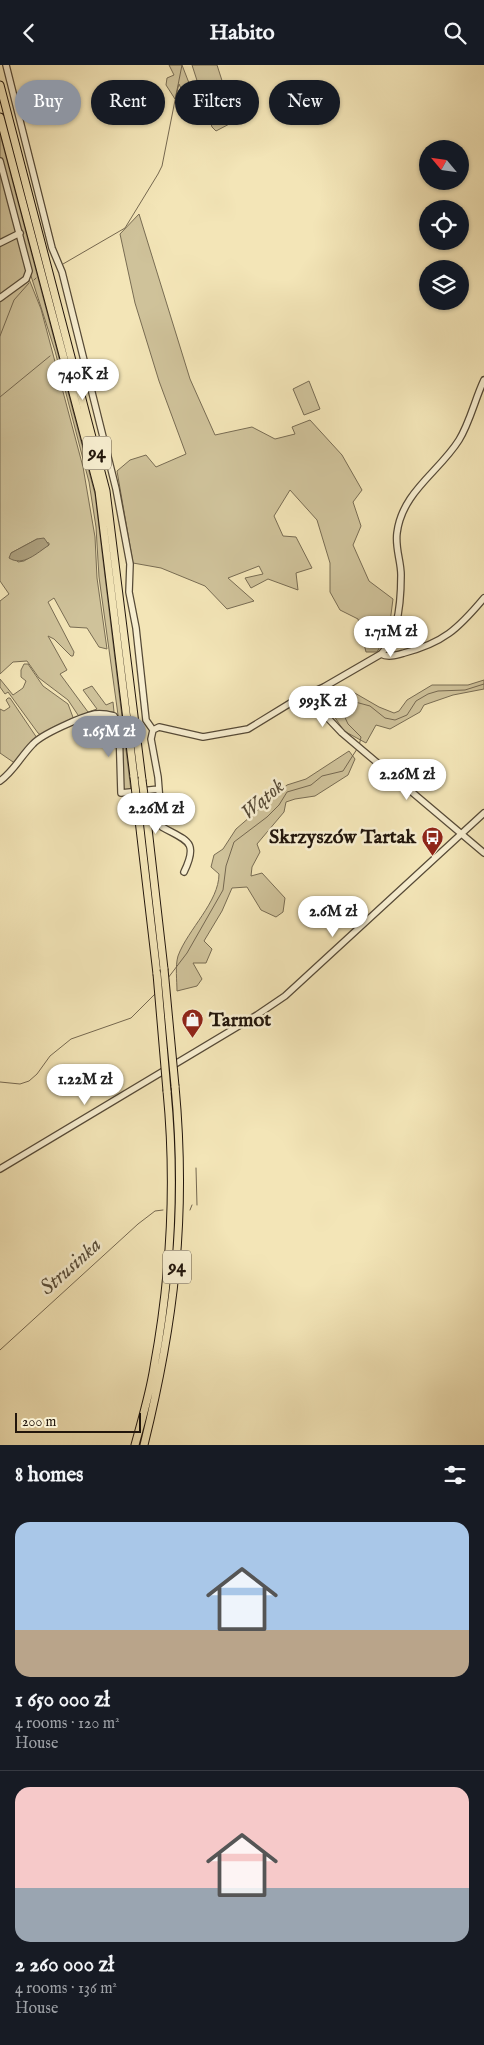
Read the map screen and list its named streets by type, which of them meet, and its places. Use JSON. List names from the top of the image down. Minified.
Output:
{"streets":{"main road":["94"]},"water":["Wątok","Strusinka"],"places":{"bus stop":["Skrzyszów Tartak"],"shop":["Tarmot"]},"scale_bar":"200 m","north":"top left","page":{"header":"Habito","chip":["Buy","Rent","Filters","New"],"price":["740K zł","1.71M zł","993K zł","1.65M zł","2.26M zł","2.26M zł","2.6M zł","1.22M zł"],"scale":"200 m","heading":"8 homes","list":[{"name":"1 650 000 zł","note":"4 rooms · 120 m² · House"},{"name":"2 260 000 zł","note":"4 rooms · 136 m² · House"}]}}
